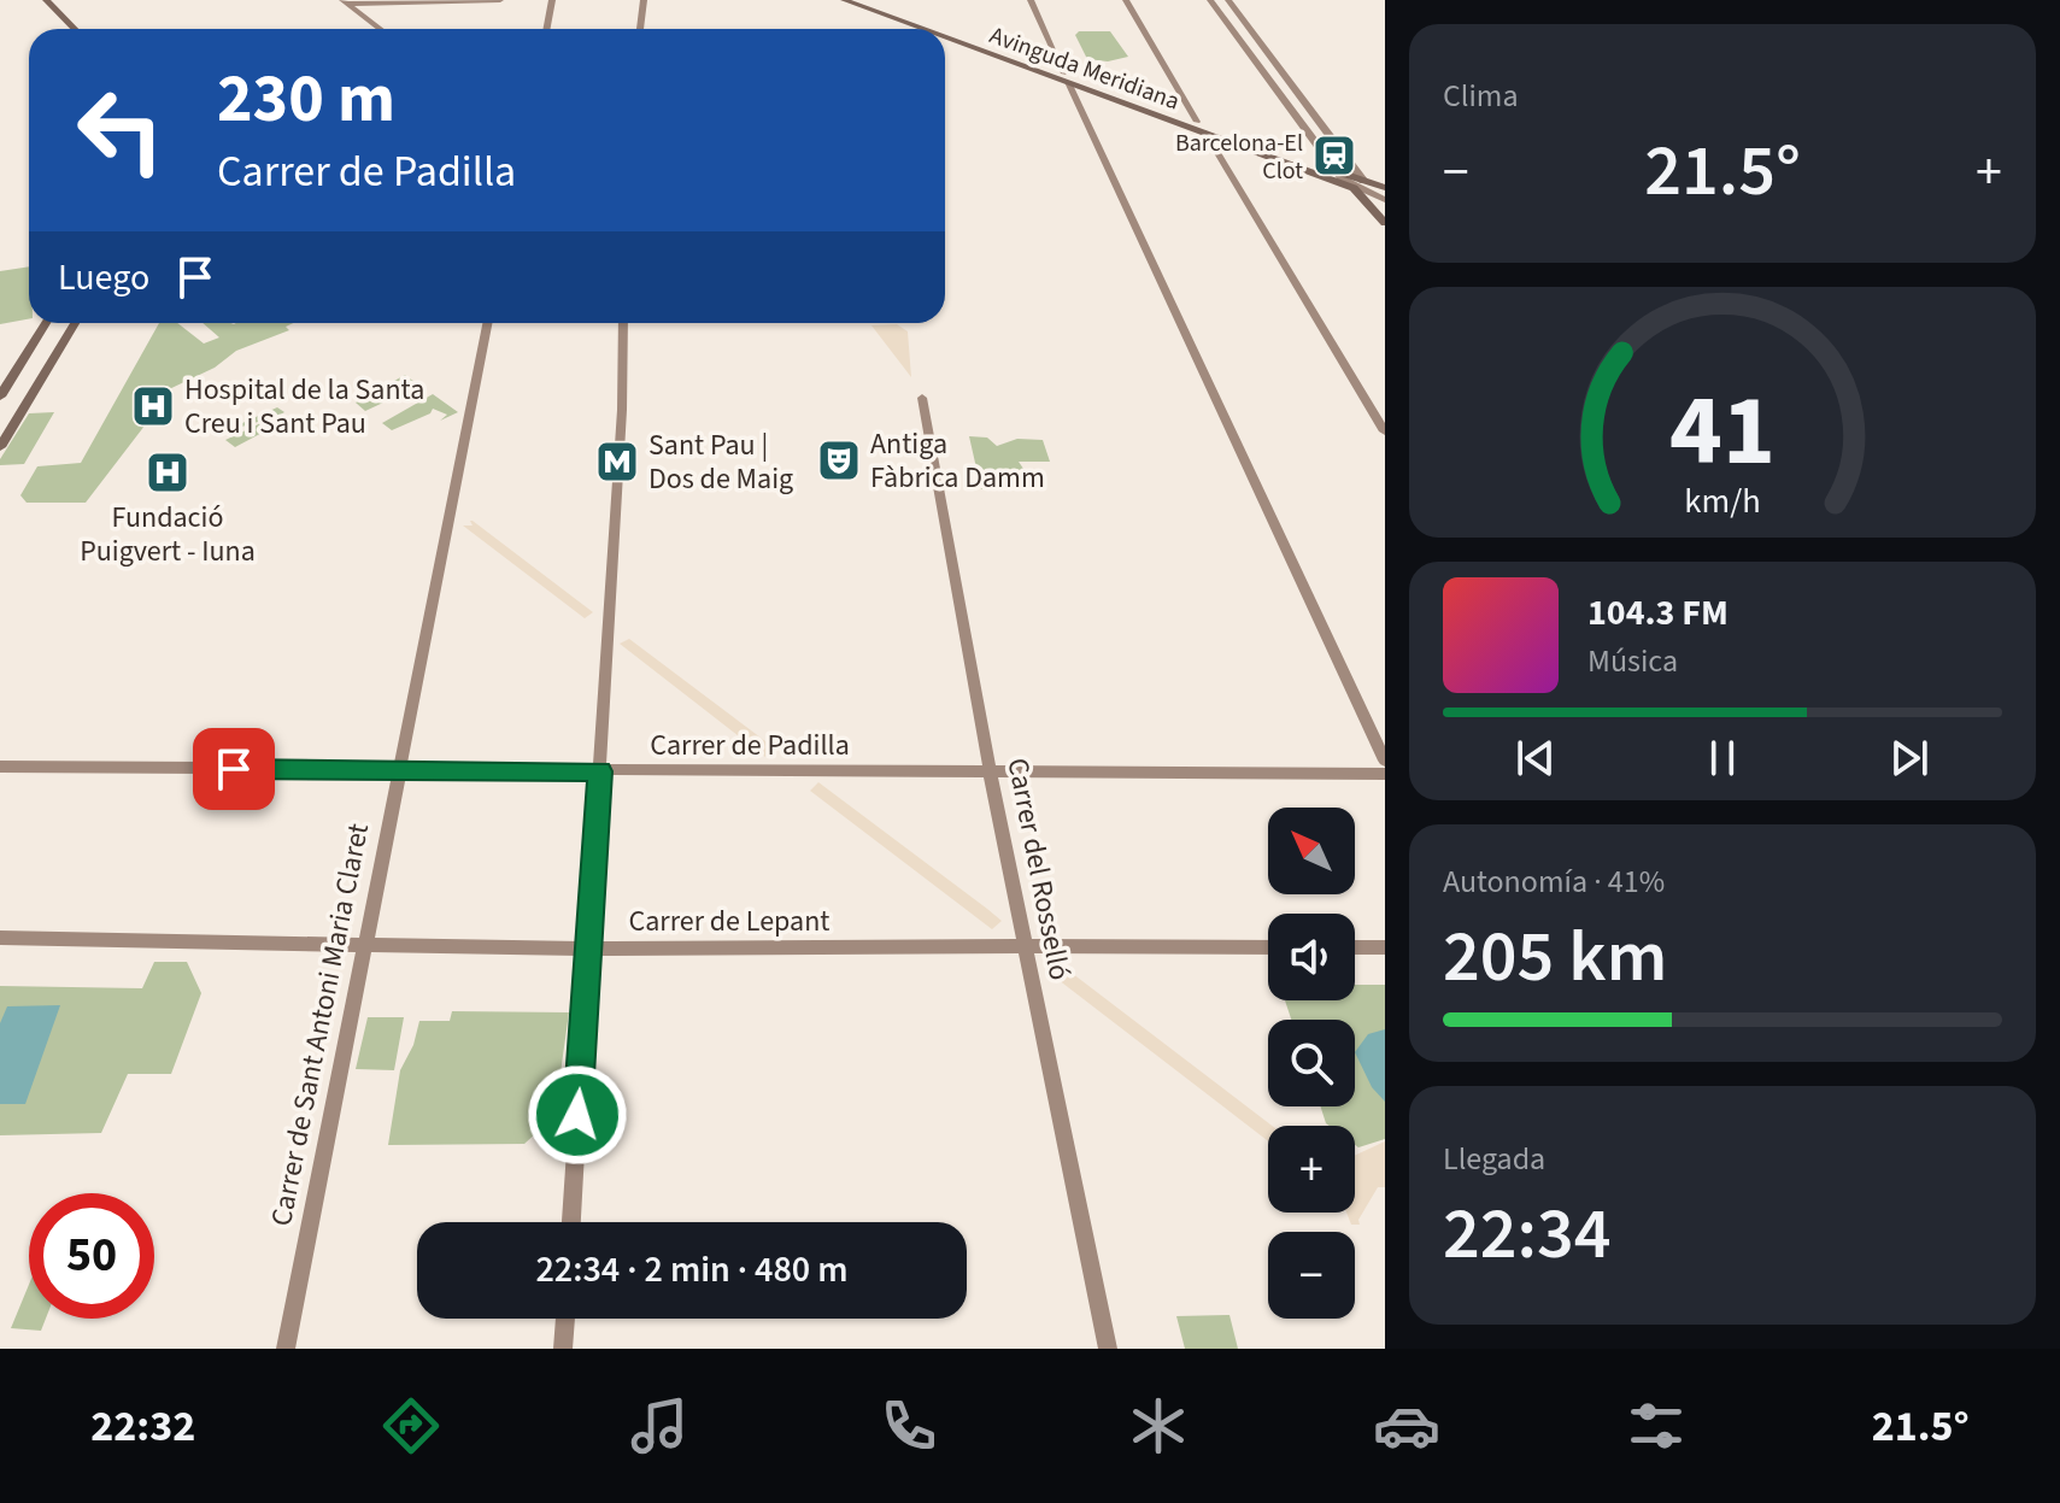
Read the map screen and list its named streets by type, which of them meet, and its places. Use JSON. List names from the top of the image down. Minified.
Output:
{"streets":{"main road":["Avinguda Meridiana","Carrer de Padilla","Carrer del Rosselló","Carrer de Lepant","Carrer de Sant Antoni Maria Claret"]},"crossings":[["Carrer de Padilla","Carrer del Rosselló"],["Carrer de Padilla","Carrer de Sant Antoni Maria Claret"],["Carrer del Rosselló","Carrer de Lepant"],["Carrer de Lepant","Carrer de Sant Antoni Maria Claret"]],"places":{"station":["Barcelona-El Clot"],"hospital":["Hospital de la Santa Creu i Sant Pau","Fundació Puigvert - Iuna"],"theatre":["Antiga Fàbrica Damm"],"metro station":["Sant Pau | Dos de Maig"]},"north":"top left","page":{"tile":["Clima",["Autonomía · 41%","205 km"],["Llegada","22:34"]],"turn":["230 m","Carrer de Padilla"],"heat":["−","21.5°","+"],"then":"Luego","song":["104.3 FM","Música"],"map_buttons":["+","−"],"limit":"50","trip":"22:34 · 2 min · 480 m","tabs":["22:32","21.5°"],"gauge":["41","km/h"]}}
